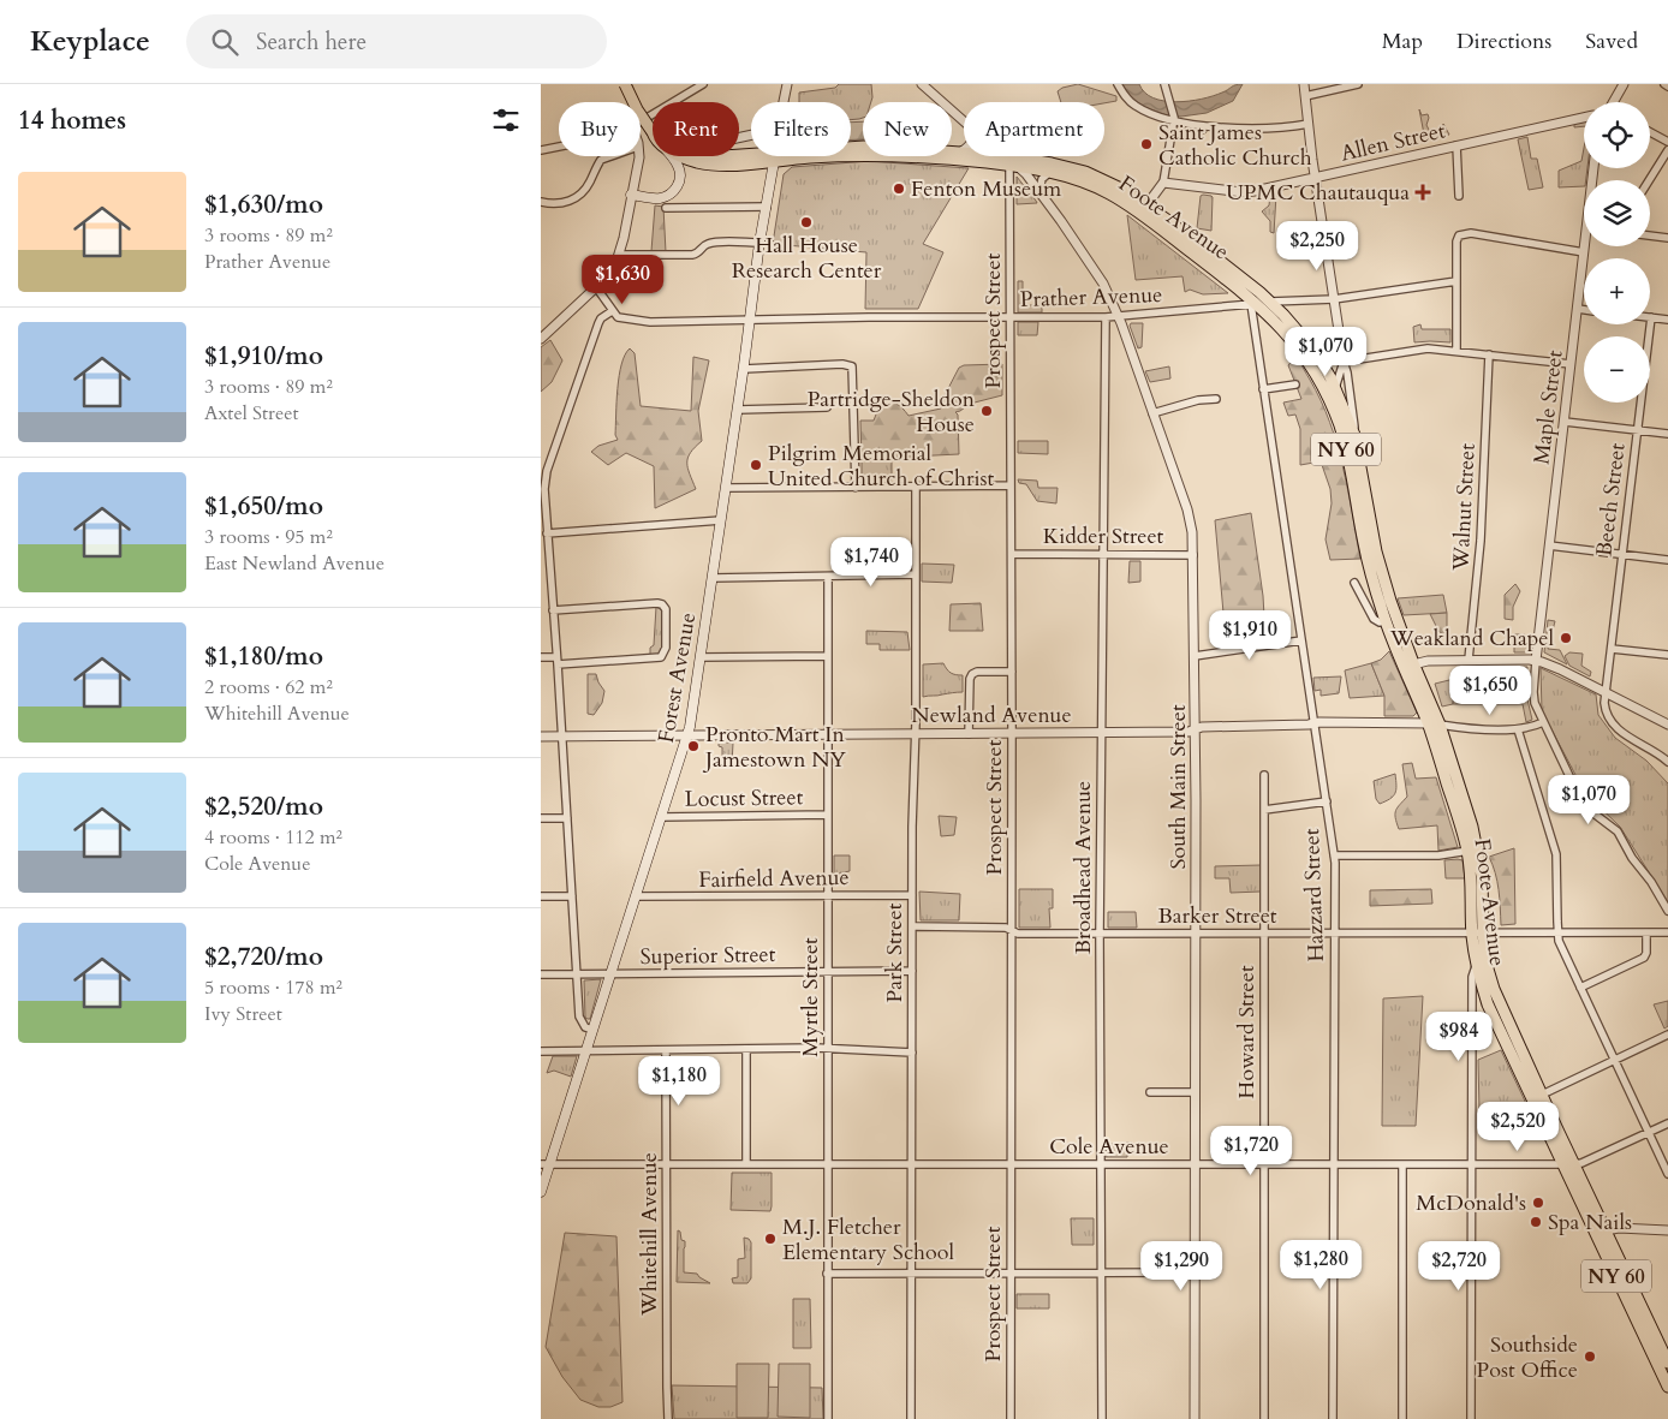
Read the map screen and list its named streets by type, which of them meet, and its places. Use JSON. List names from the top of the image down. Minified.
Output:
{"streets":{"highway":["Foote Avenue","NY 60"],"main road":["Forest Avenue"],"street":["Allen Street","Prather Avenue","Prospect Street","Maple Street","Beech Street","Walnut Street","Kidder Street","Newland Avenue","South Main Street","Locust Street","Broadhead Avenue","Fairfield Avenue","Hazzard Street","Barker Street","Park Street","Superior Street","Myrtle Street","Howard Street","Cole Avenue","Whitehill Avenue"]},"crossings":[["Allen Street","Foote Avenue"],["Foote Avenue","Prather Avenue"],["Foote Avenue","Prospect Street"],["Foote Avenue","NY 60"],["Foote Avenue","Newland Avenue"],["Foote Avenue","South Main Street"],["Foote Avenue","Hazzard Street"],["Foote Avenue","Barker Street"],["Foote Avenue","Cole Avenue"],["Prather Avenue","Prospect Street"],["Prather Avenue","Forest Avenue"],["Prather Avenue","South Main Street"],["Prather Avenue","Broadhead Avenue"],["Prather Avenue","Hazzard Street"],["Prospect Street","NY 60"],["Prospect Street","Kidder Street"],["Prospect Street","Newland Avenue"],["Prospect Street","South Main Street"],["Prospect Street","Barker Street"],["Prospect Street","Cole Avenue"],["NY 60","Forest Avenue"],["NY 60","South Main Street"],["Kidder Street","South Main Street"],["Kidder Street","Broadhead Avenue"],["Forest Avenue","Newland Avenue"],["Forest Avenue","Locust Street"],["Forest Avenue","Fairfield Avenue"],["Forest Avenue","Superior Street"],["Forest Avenue","Cole Avenue"],["Newland Avenue","South Main Street"],["Newland Avenue","Broadhead Avenue"],["Newland Avenue","Hazzard Street"],["Newland Avenue","Park Street"],["Newland Avenue","Myrtle Street"],["South Main Street","Barker Street"],["South Main Street","Cole Avenue"],["Locust Street","Myrtle Street"],["Broadhead Avenue","Barker Street"],["Broadhead Avenue","Cole Avenue"],["Fairfield Avenue","Park Street"],["Fairfield Avenue","Myrtle Street"],["Hazzard Street","Barker Street"],["Hazzard Street","Cole Avenue"],["Barker Street","Park Street"],["Barker Street","Howard Street"],["Park Street","Superior Street"],["Park Street","Cole Avenue"],["Superior Street","Myrtle Street"],["Myrtle Street","Cole Avenue"],["Howard Street","Cole Avenue"],["Cole Avenue","Whitehill Avenue"]],"places":{"other":["Saint James Catholic Church","Fenton Museum","Hall House Research Center","Partridge-Sheldon House","Pilgrim Memorial United Church of Christ","Weakland Chapel","Pronto Mart In Jamestown NY","McDonald's","Spa Nails","M.J. Fletcher Elementary School","Southside Post Office"],"health":["UPMC Chautauqua"]},"page":{"header":"Keyplace","search":"Search here","nav":["Map","Directions","Saved"],"heading":"14 homes","map_buttons":["+","−"],"chip":["Buy","Rent","Filters","New","Apartment"],"list":[{"name":"$1,630/mo","note":"3 rooms · 89 m² · Prather Avenue"},{"name":"$1,910/mo","note":"3 rooms · 89 m² · Axtel Street"},{"name":"$1,650/mo","note":"3 rooms · 95 m² · East Newland Avenue"},{"name":"$1,180/mo","note":"2 rooms · 62 m² · Whitehill Avenue"},{"name":"$2,520/mo","note":"4 rooms · 112 m² · Cole Avenue"},{"name":"$2,720/mo","note":"5 rooms · 178 m² · Ivy Street"}],"price":["$2,250","$1,630","$1,070","$1,740","$1,910","$1,650","$1,070","$984","$1,180","$2,520","$1,720","$1,280","$1,290","$2,720"]}}
